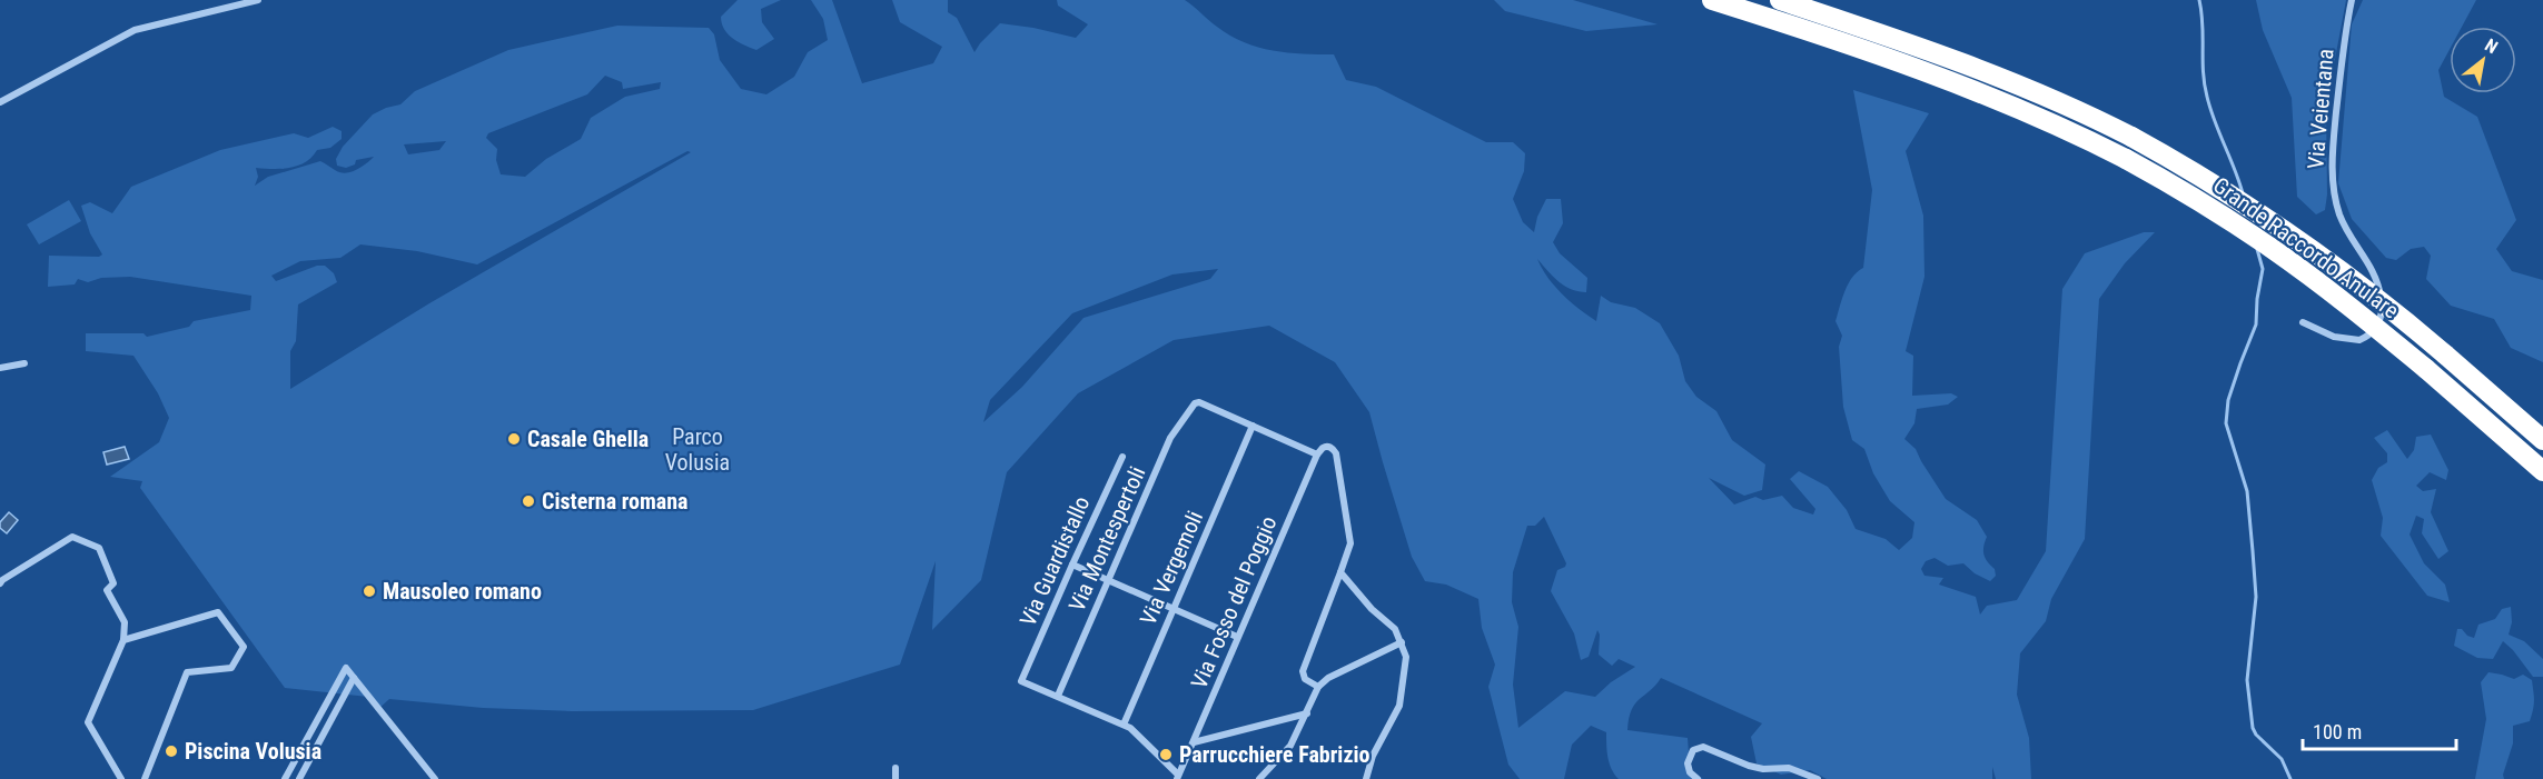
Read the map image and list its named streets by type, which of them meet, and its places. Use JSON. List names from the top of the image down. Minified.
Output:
{"streets":{"highway":["Grande Raccordo Anulare"],"street":["Via Veientana","Via Montespertoli","Via Guardistallo","Via Vergemoli","Via Fosso del Poggio"]},"crossings":[["Via Montespertoli","Via Guardistallo"],["Via Montespertoli","Via Vergemoli"]],"parks":["Parco Volusia"],"places":["Casale Ghella","Cisterna romana","Mausoleo romano","Piscina Volusia","Parrucchiere Fabrizio"],"scale_bar":"100 m","north":"top right"}
